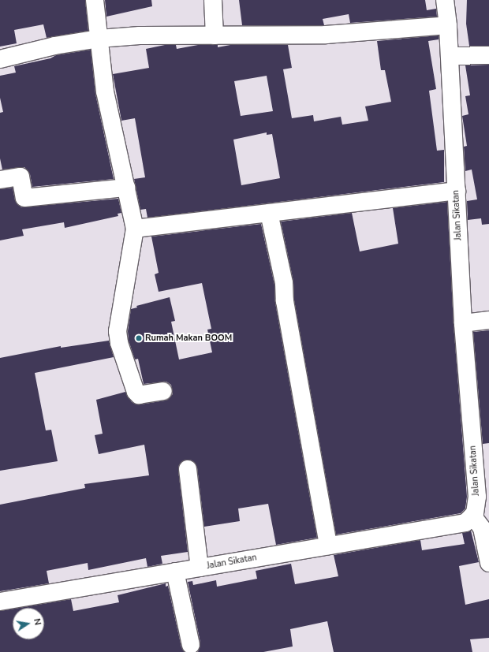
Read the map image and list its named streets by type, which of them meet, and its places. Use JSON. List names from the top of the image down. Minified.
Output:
{"streets":{"street":["Jalan Sikatan"]},"places":["Rumah Makan BOOM"],"north":"right"}
